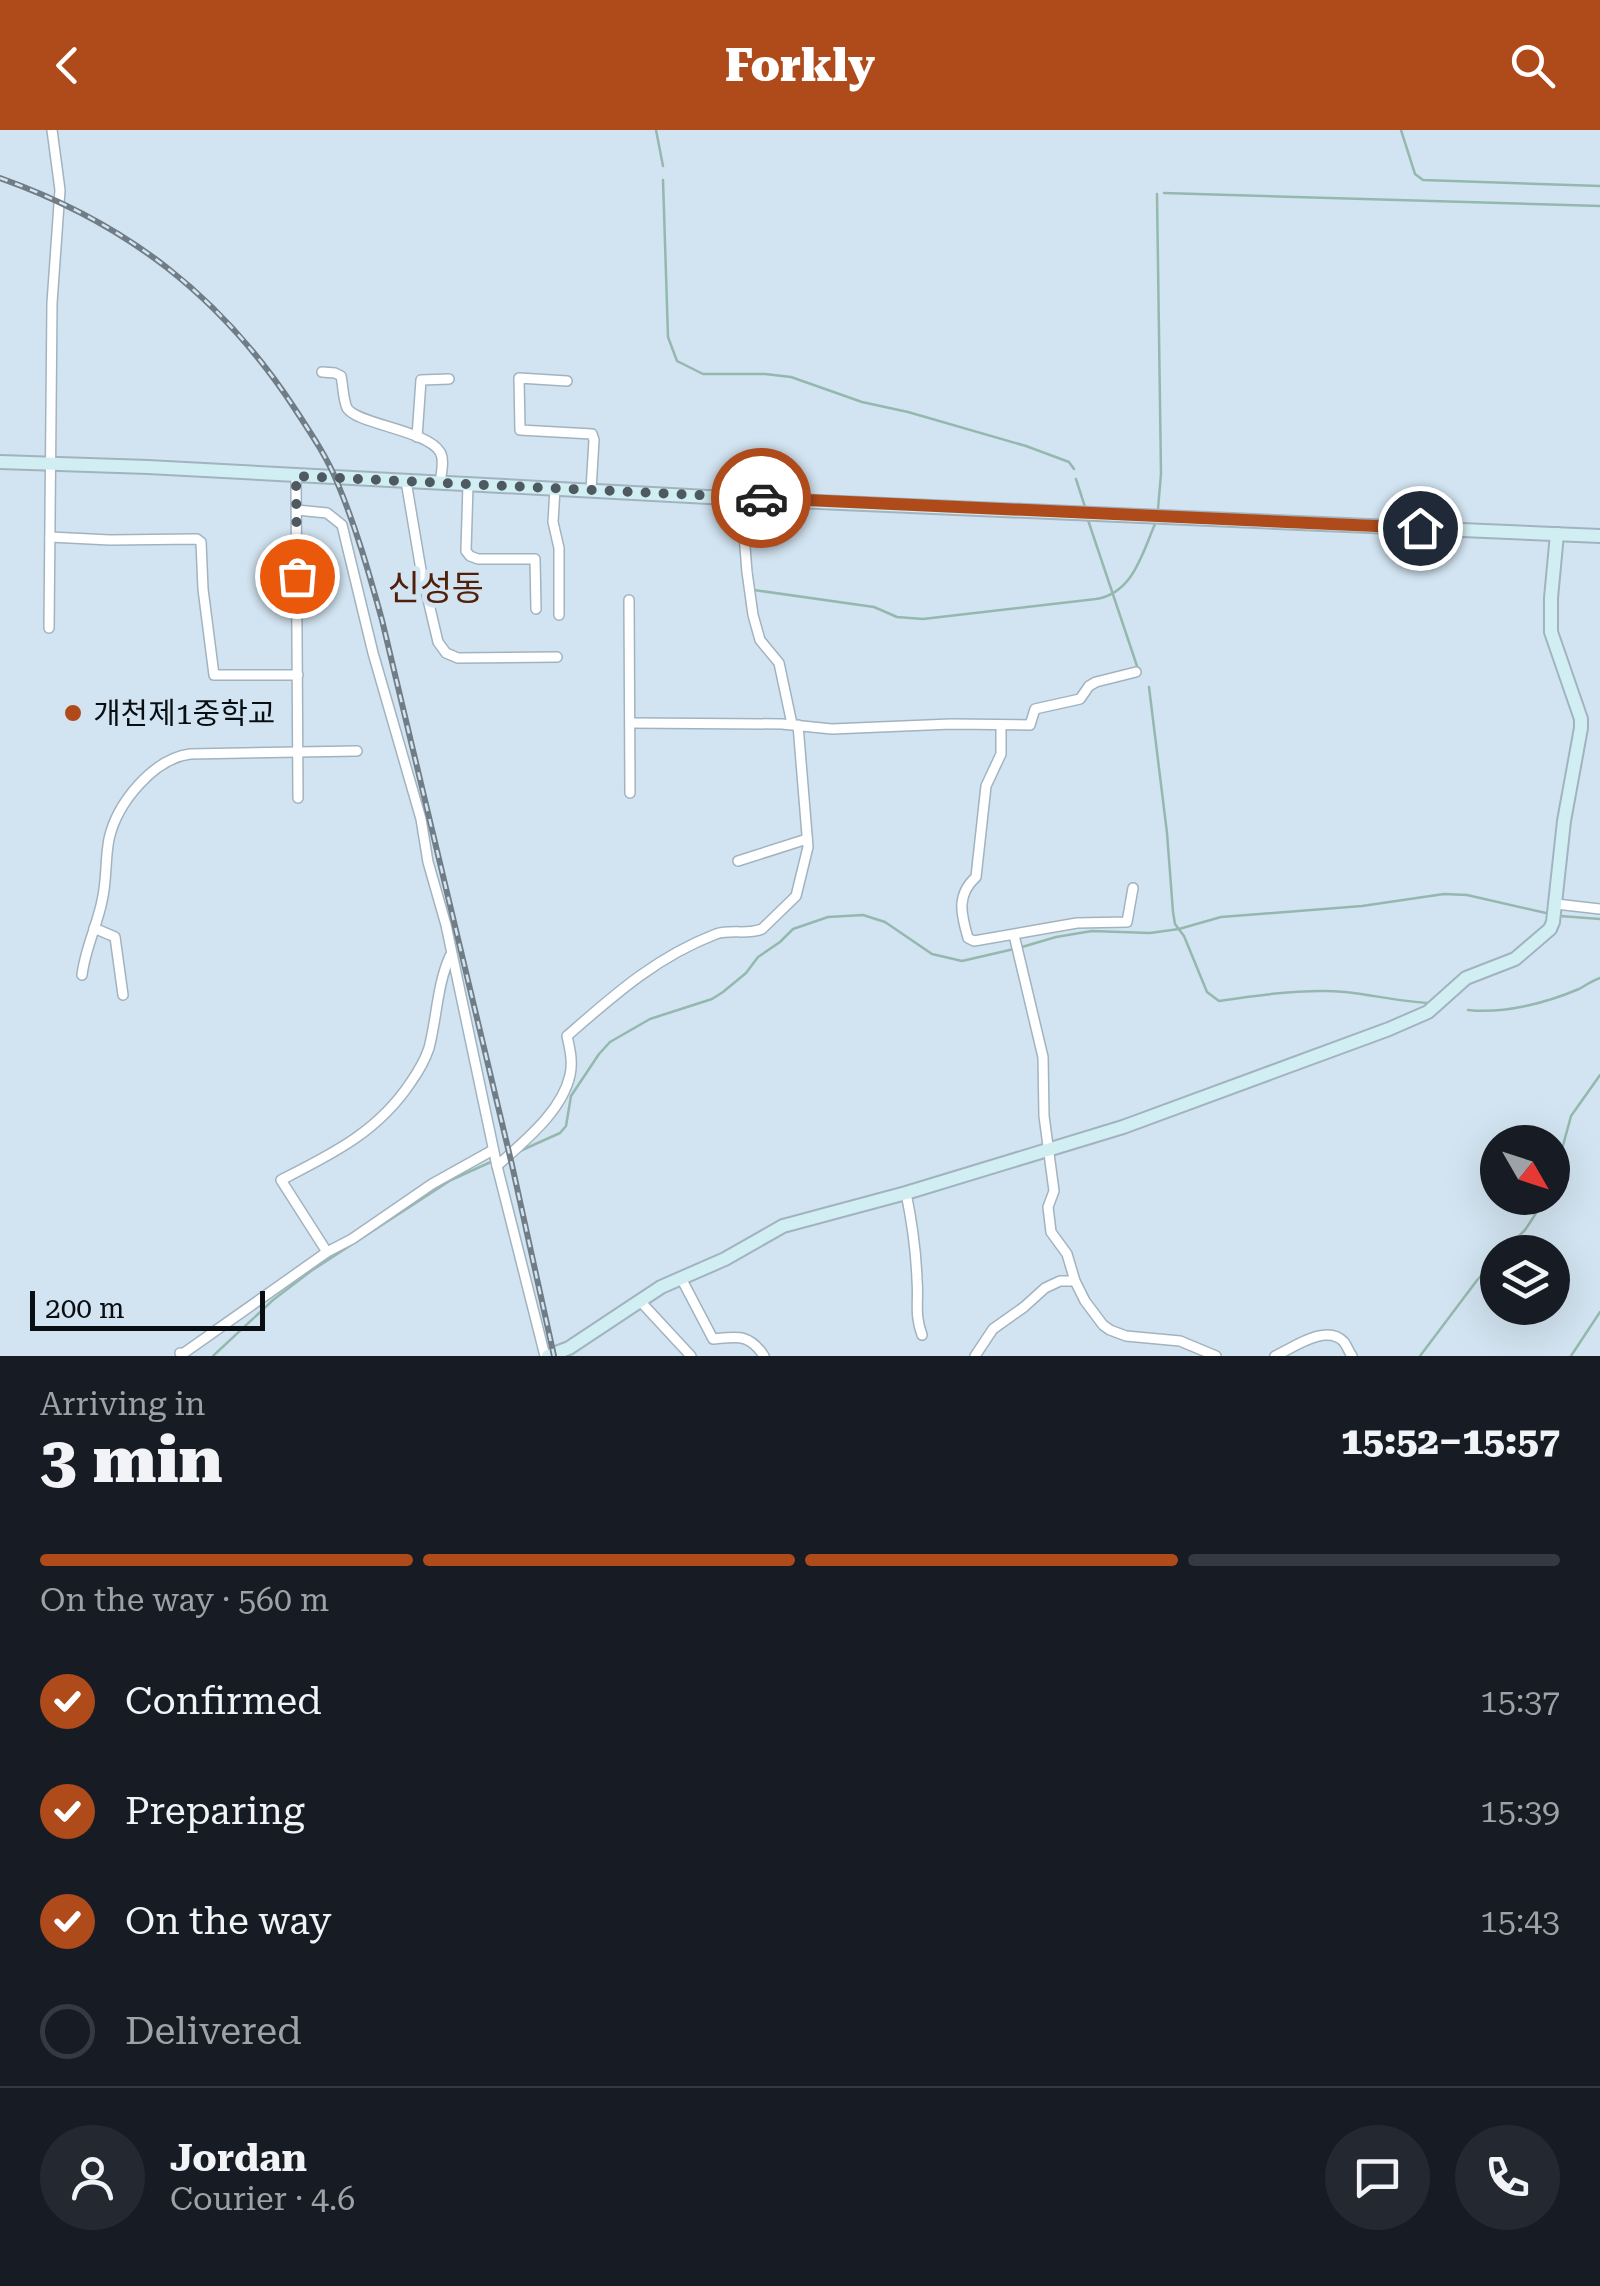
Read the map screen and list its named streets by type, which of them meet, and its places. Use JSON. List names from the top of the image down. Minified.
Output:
{"districts":["신성동"],"places":["개천제1중학교"],"scale_bar":"200 m","north":"bottom right","page":{"header":"Forkly","scale":"200 m","heading":["3 min","Arriving in","15:52–15:57"],"panel":["Jordan","Courier · 4.6"],"bar":"On the way · 560 m","list":[["Confirmed","15:37"],["Preparing","15:39"],["On the way","15:43"],"Delivered"]}}
